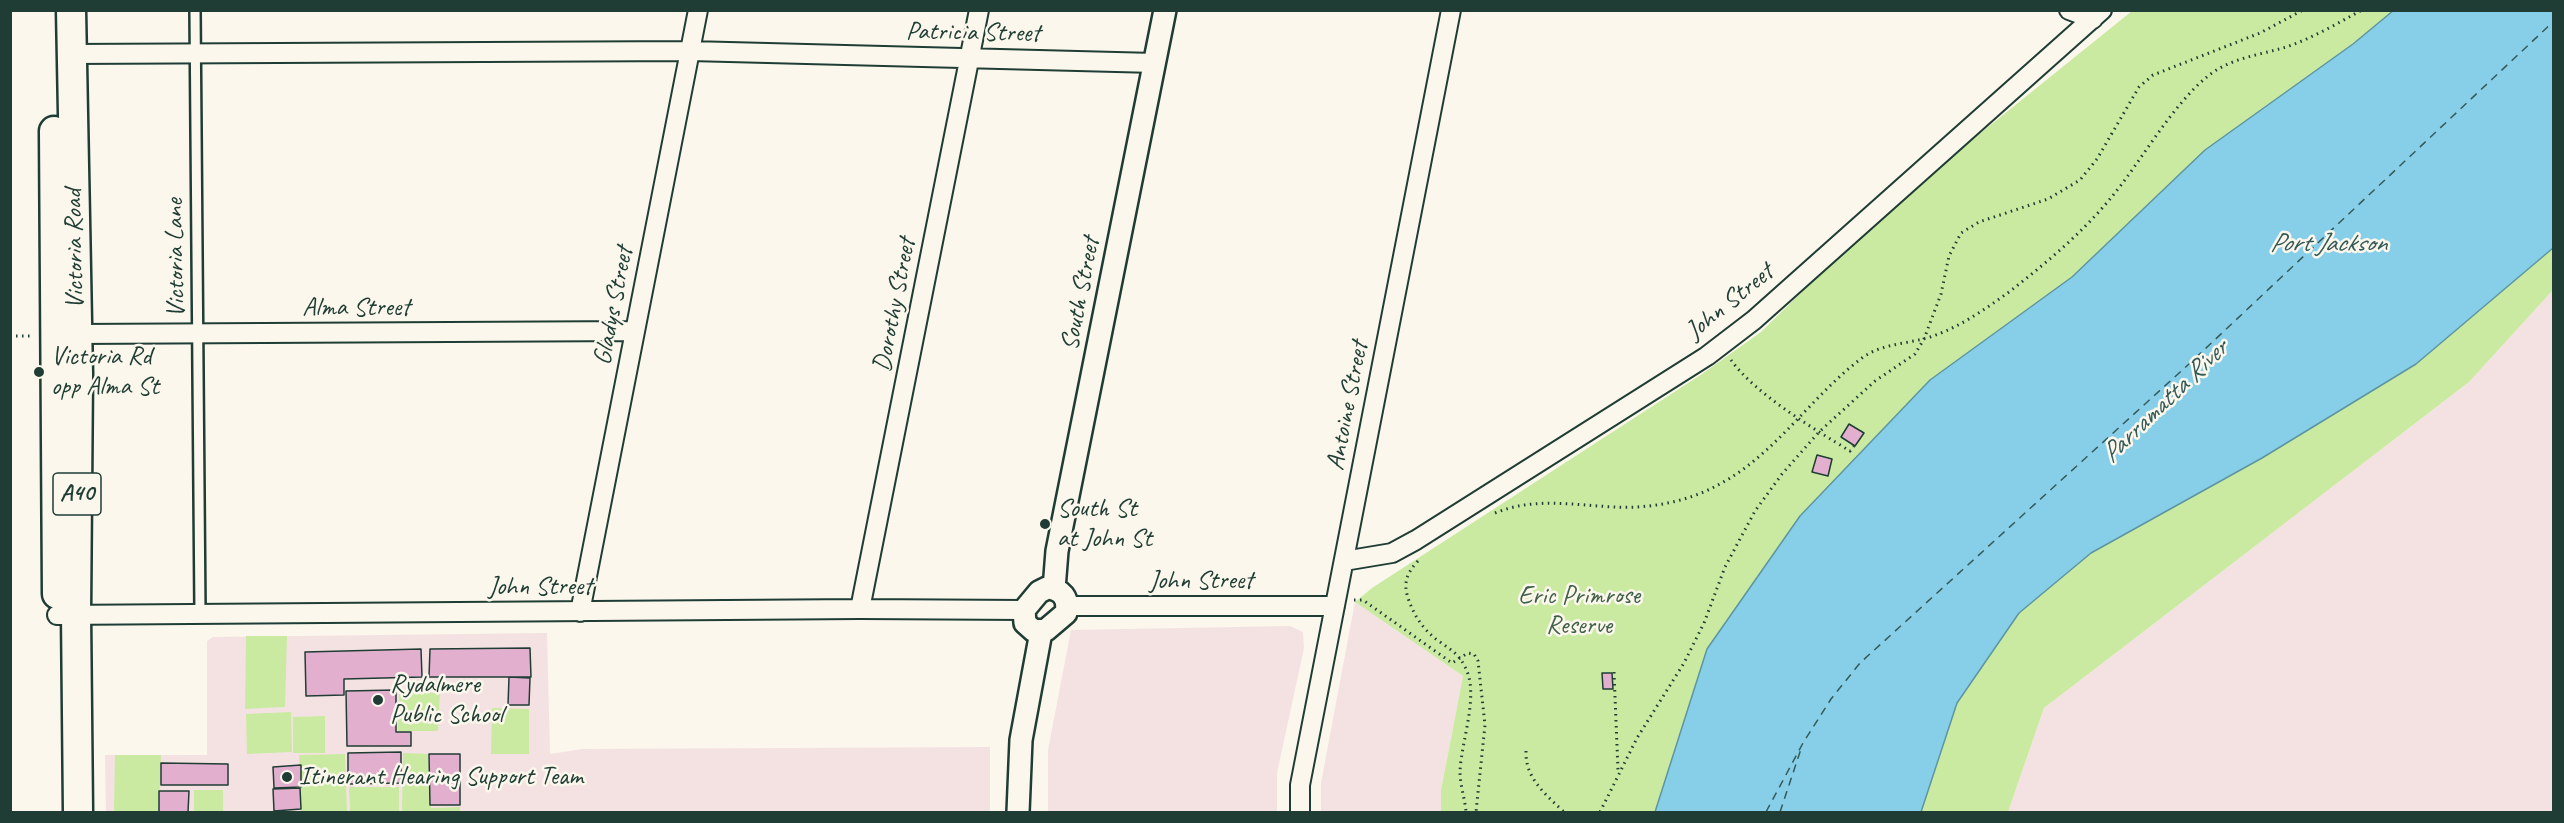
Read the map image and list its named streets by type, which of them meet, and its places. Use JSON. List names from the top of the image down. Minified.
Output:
{"streets":{"highway":["Victoria Road","A40"],"street":["Patricia Street","South Street","John Street","Dorothy Street","Gladys Street","Alma Street","Antoine Street"],"lane":["Victoria Lane"]},"crossings":[["Patricia Street","Victoria Road"],["Patricia Street","Victoria Lane"],["Patricia Street","South Street"],["Patricia Street","Dorothy Street"],["Patricia Street","Gladys Street"],["Victoria Road","John Street"],["Victoria Road","Alma Street"],["Victoria Lane","John Street"],["Victoria Lane","Alma Street"],["South Street","John Street"],["John Street","Dorothy Street"],["John Street","Gladys Street"],["John Street","Antoine Street"],["Gladys Street","Alma Street"]],"water":["Port Jackson","Parramatta River"],"parks":["Eric Primrose Reserve"],"places":["Victoria Rd opp Alma St","South St at John St","Rydalmere Public School","Itinerant Hearing Support Team"]}
